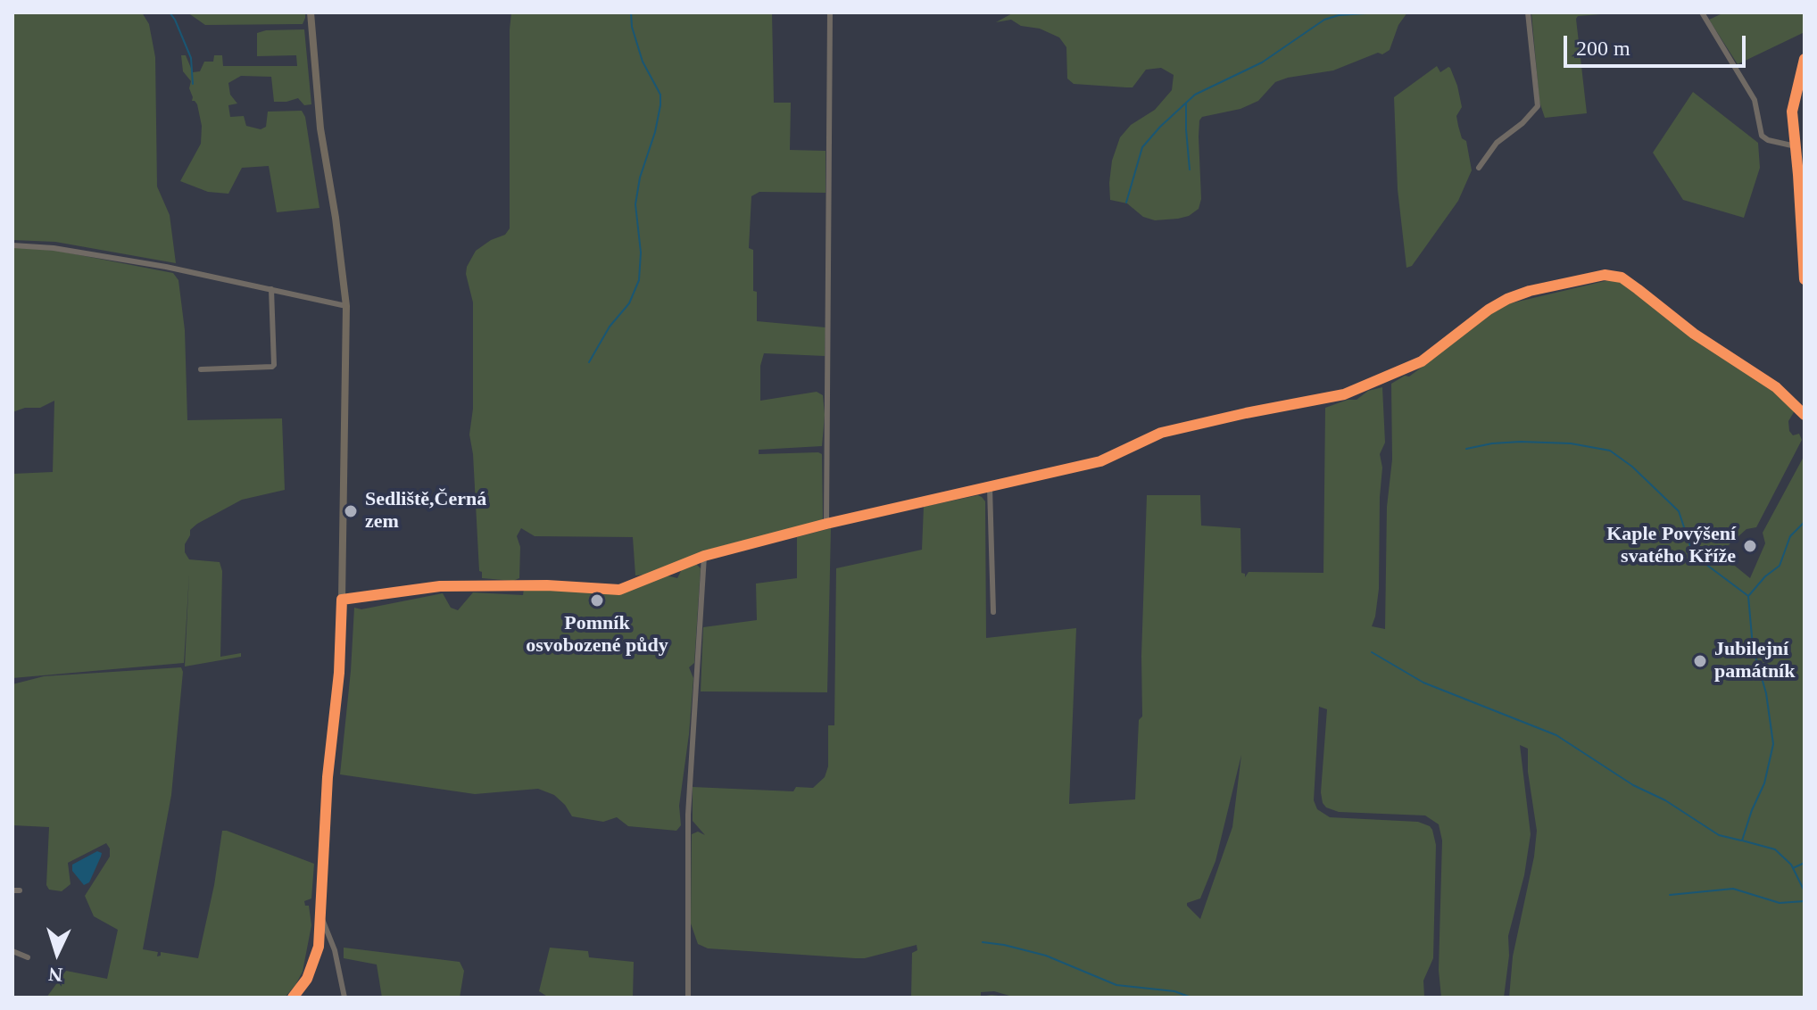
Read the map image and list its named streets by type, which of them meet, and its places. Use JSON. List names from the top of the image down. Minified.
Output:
{"places":["Sedliště,Černá zem","Kaple Povýšení svatého Kříže","Pomník osvobozené půdy","Jubilejní památník"],"scale_bar":"200 m","north":"bottom"}
